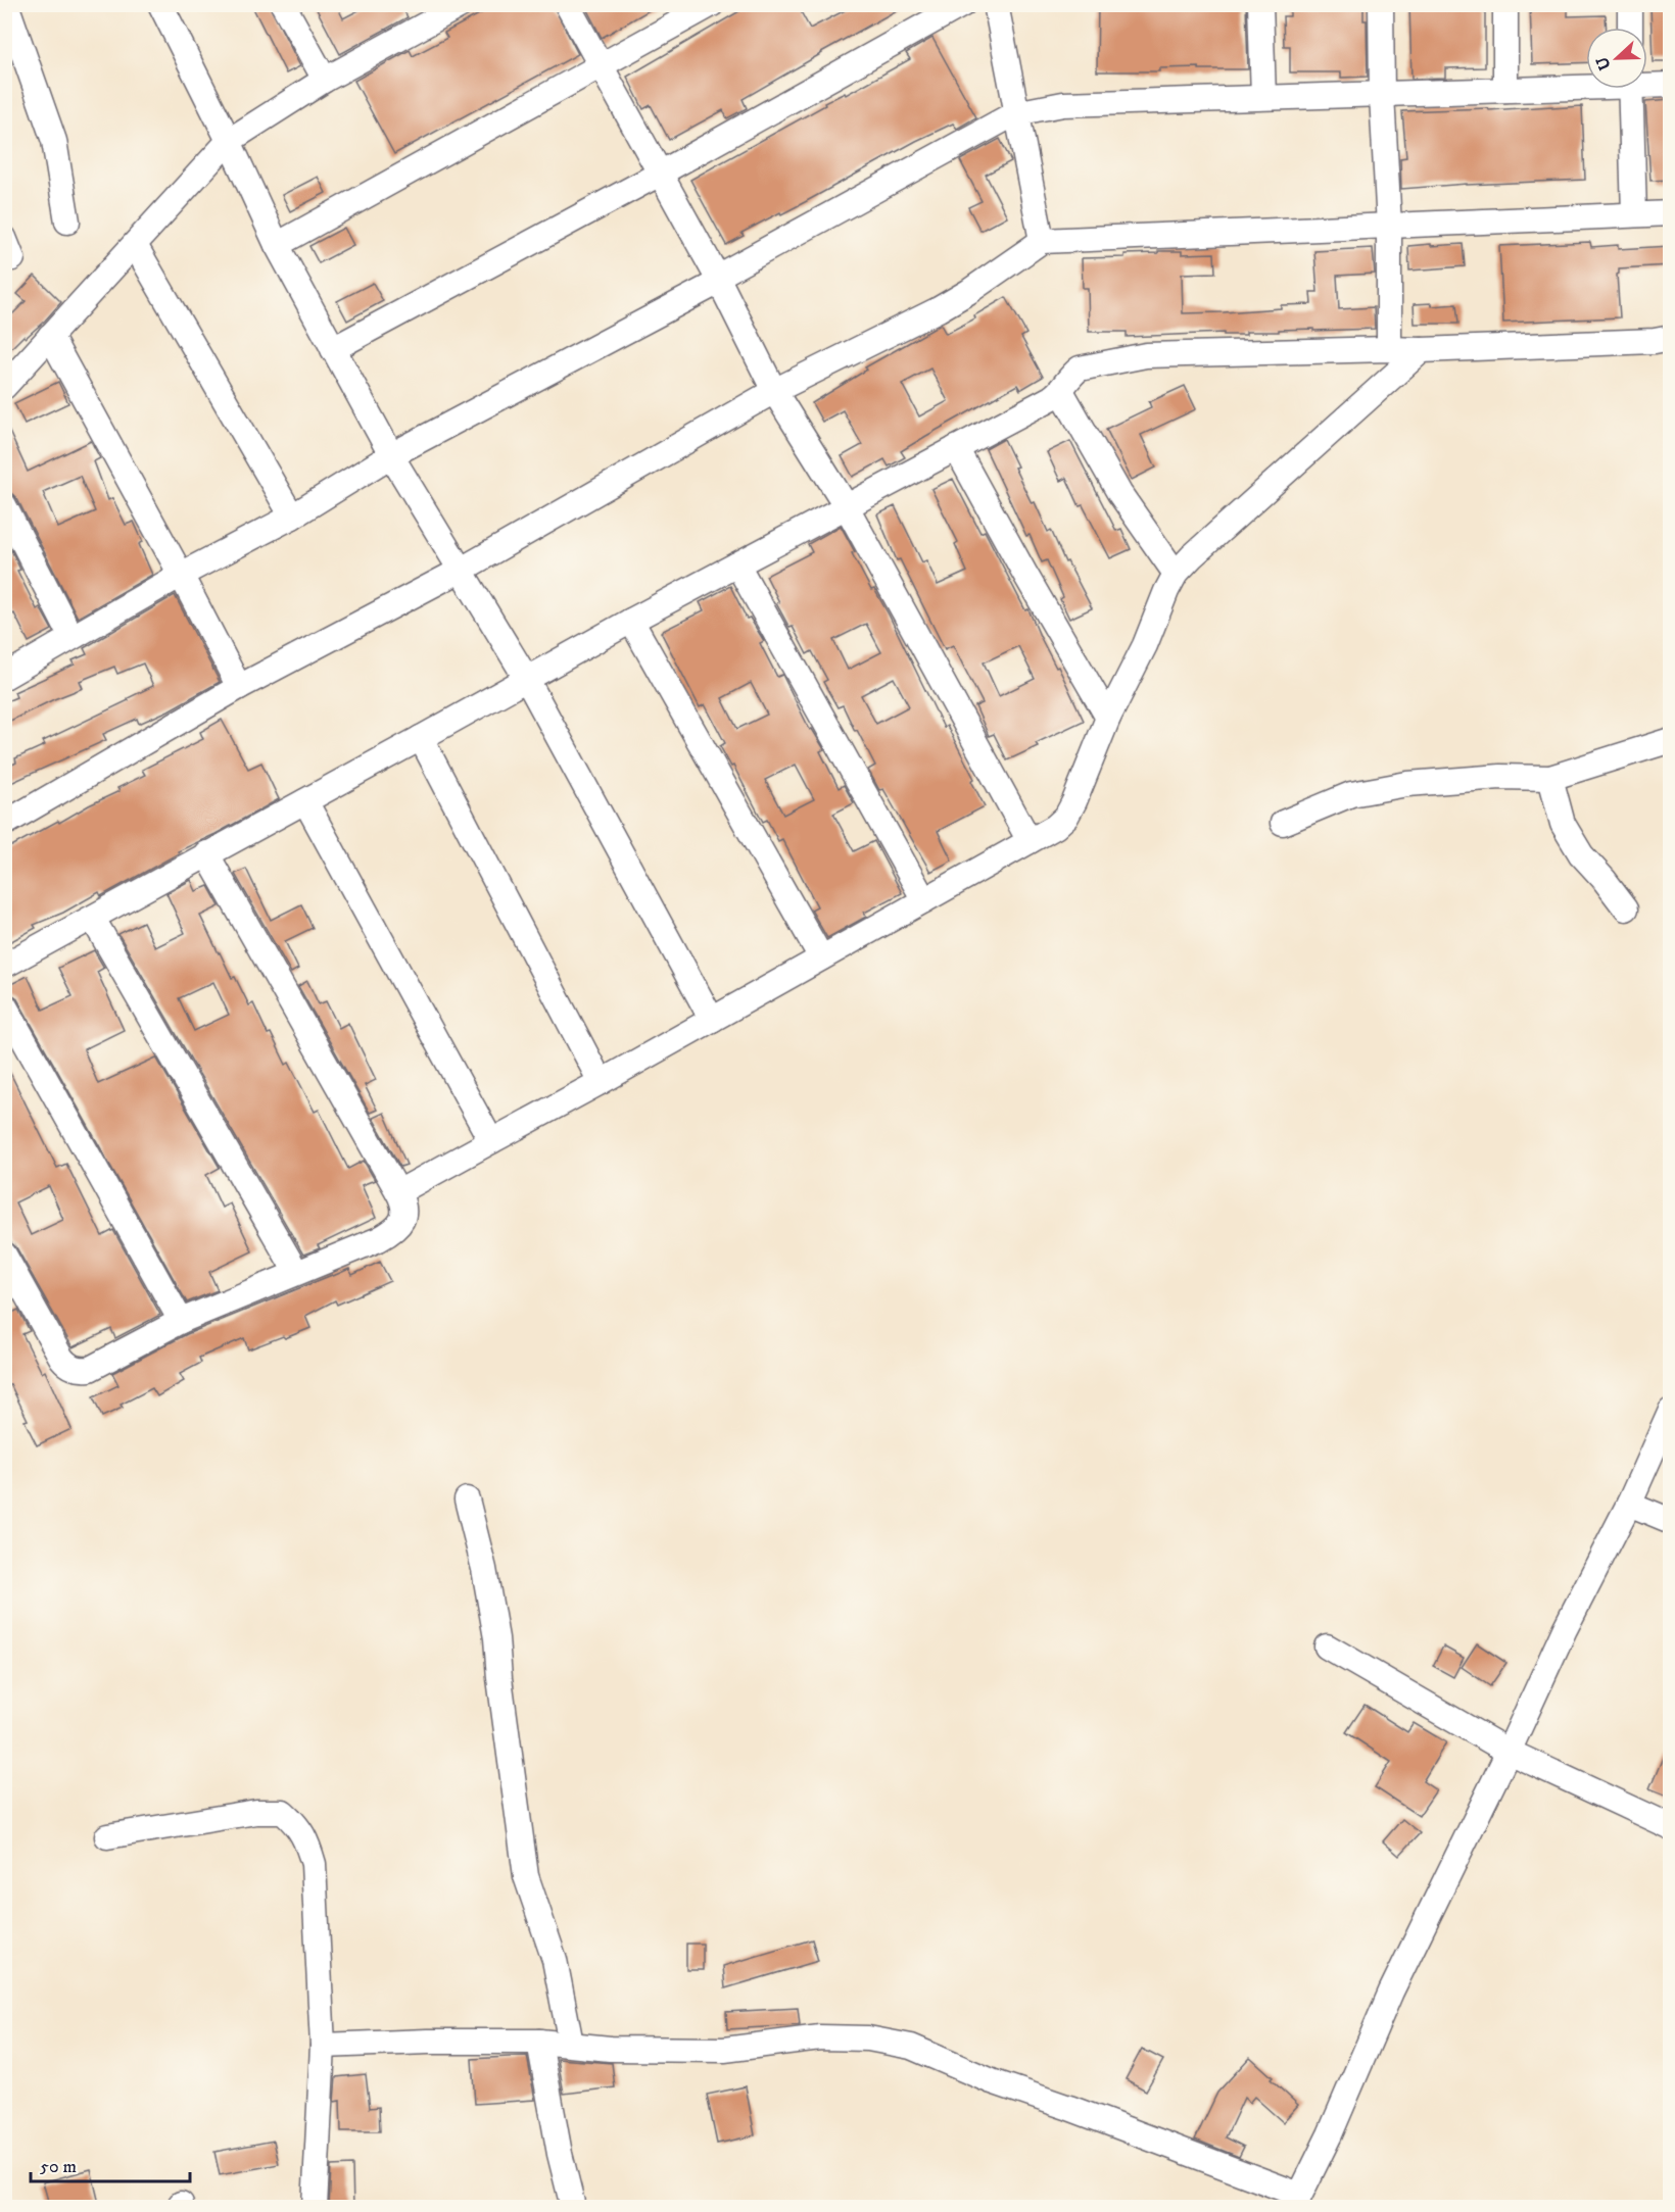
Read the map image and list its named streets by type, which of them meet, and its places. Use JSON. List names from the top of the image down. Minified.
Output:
{"scale_bar":"50 m","north":"left"}
